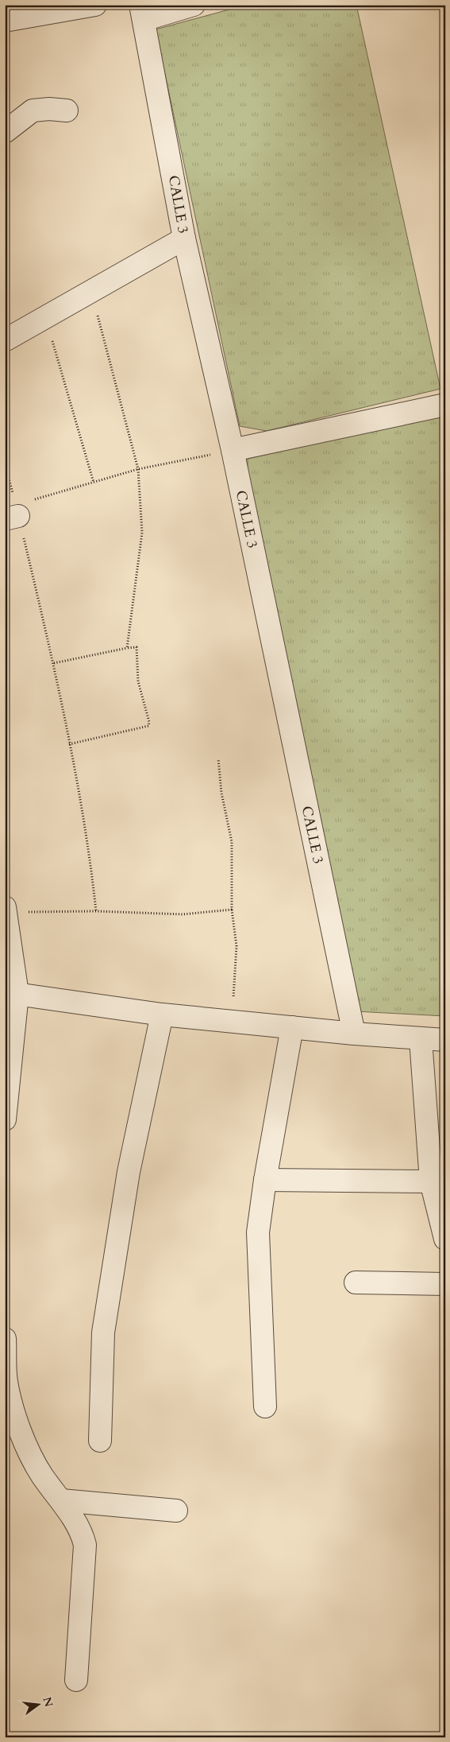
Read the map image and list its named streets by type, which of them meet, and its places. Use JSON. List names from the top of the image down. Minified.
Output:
{"streets":{"street":["CALLE 3"]},"north":"right"}
